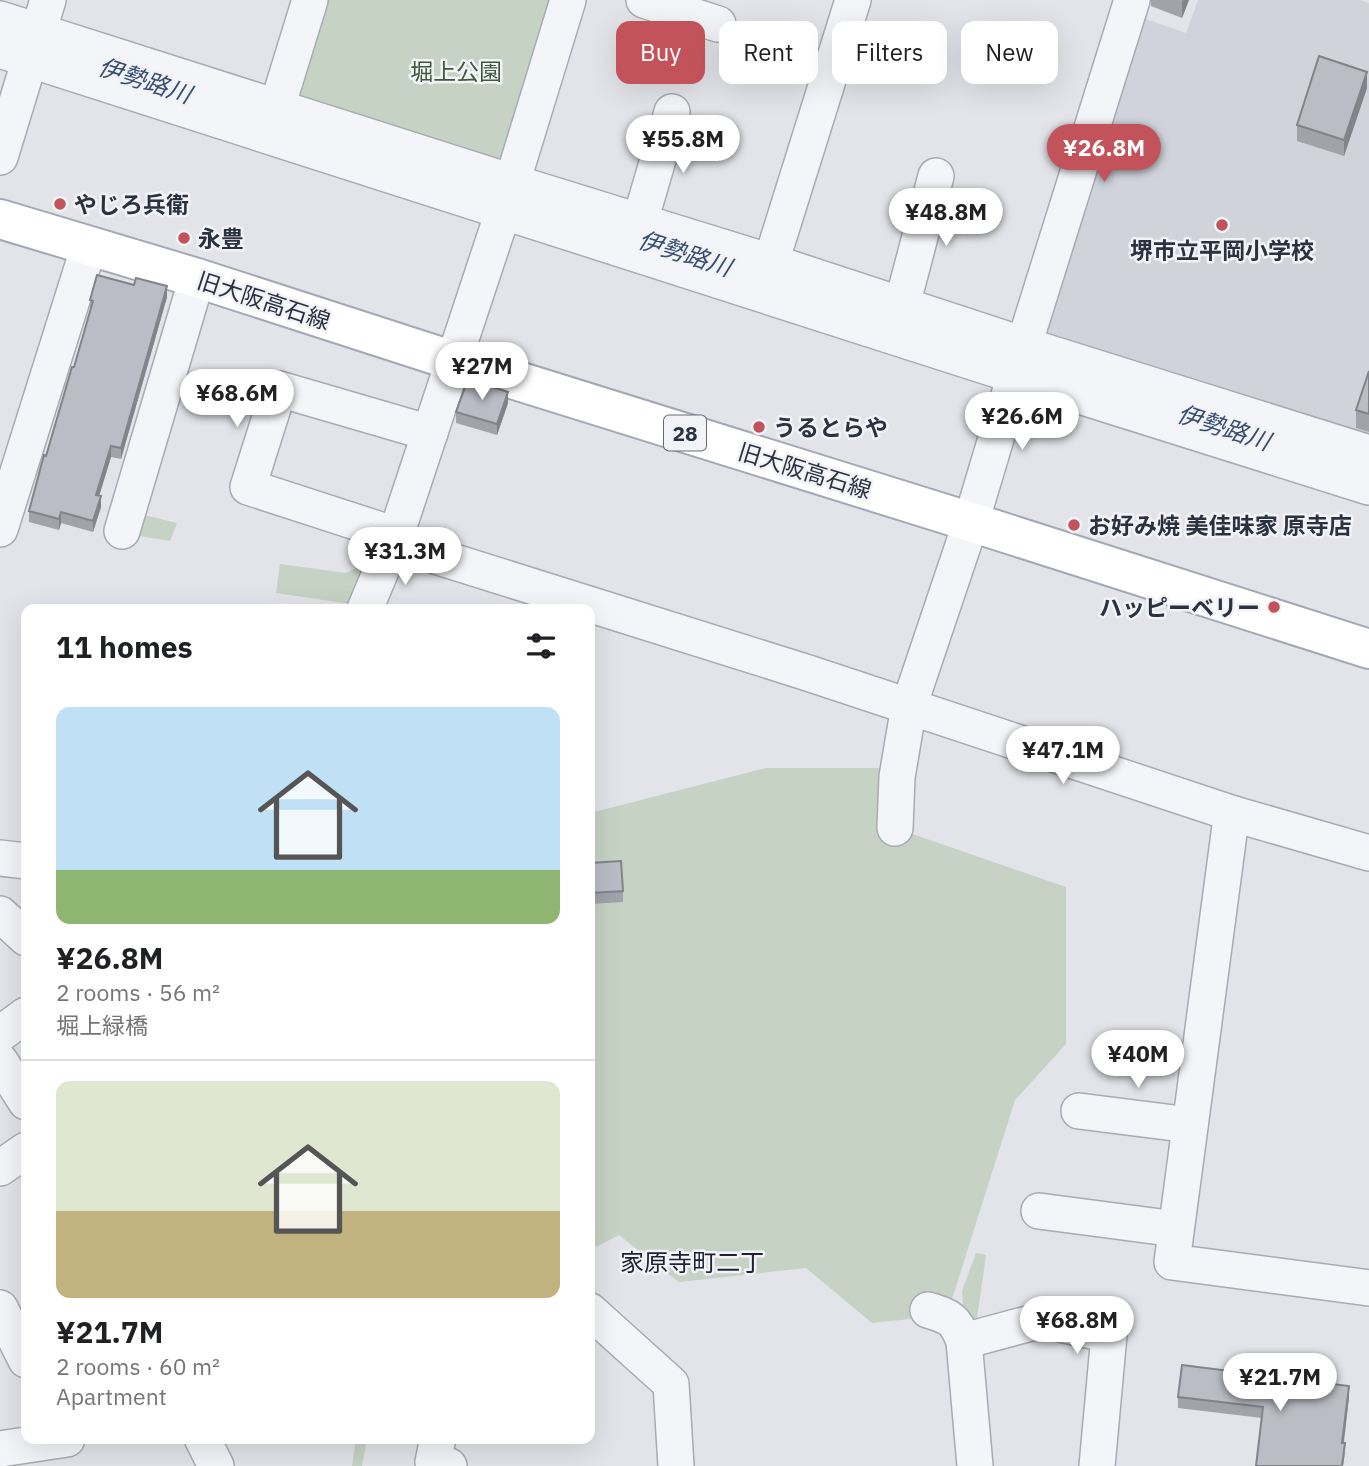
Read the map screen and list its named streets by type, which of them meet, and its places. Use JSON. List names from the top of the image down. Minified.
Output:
{"streets":{"main road":["旧大阪高石線","28"]},"districts":["家原寺町二丁"],"water":["伊勢路川"],"parks":["堀上公園"],"places":["やじろ兵衛","堺市立平岡小学校","永豊","うるとらや","お好み焼 美佳味家 原寺店","ハッピーベリー"],"page":{"chip":["Buy","Rent","Filters","New"],"price":["¥55.8M","¥26.8M","¥48.8M","¥27M","¥68.6M","¥26.6M","¥31.3M","¥47.1M","¥40M","¥68.8M","¥21.7M"],"heading":"11 homes","list":[{"name":"¥26.8M","note":"2 rooms · 56 m² · 堀上緑橋"},{"name":"¥21.7M","note":"2 rooms · 60 m² · Apartment"}]}}
